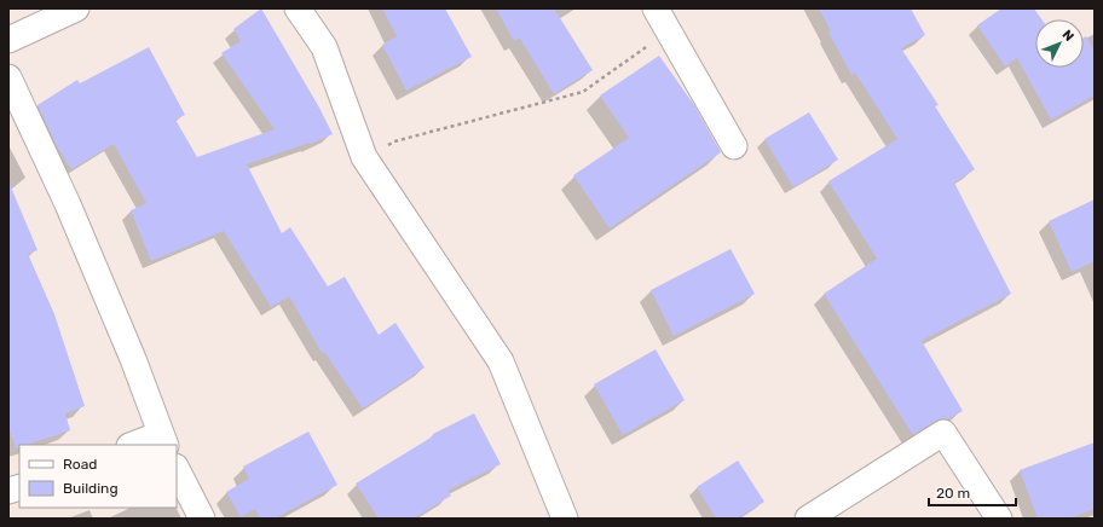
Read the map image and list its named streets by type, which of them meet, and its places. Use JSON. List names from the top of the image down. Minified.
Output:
{"legend":["Road","Building"],"scale_bar":"20 m","north":"top right"}
